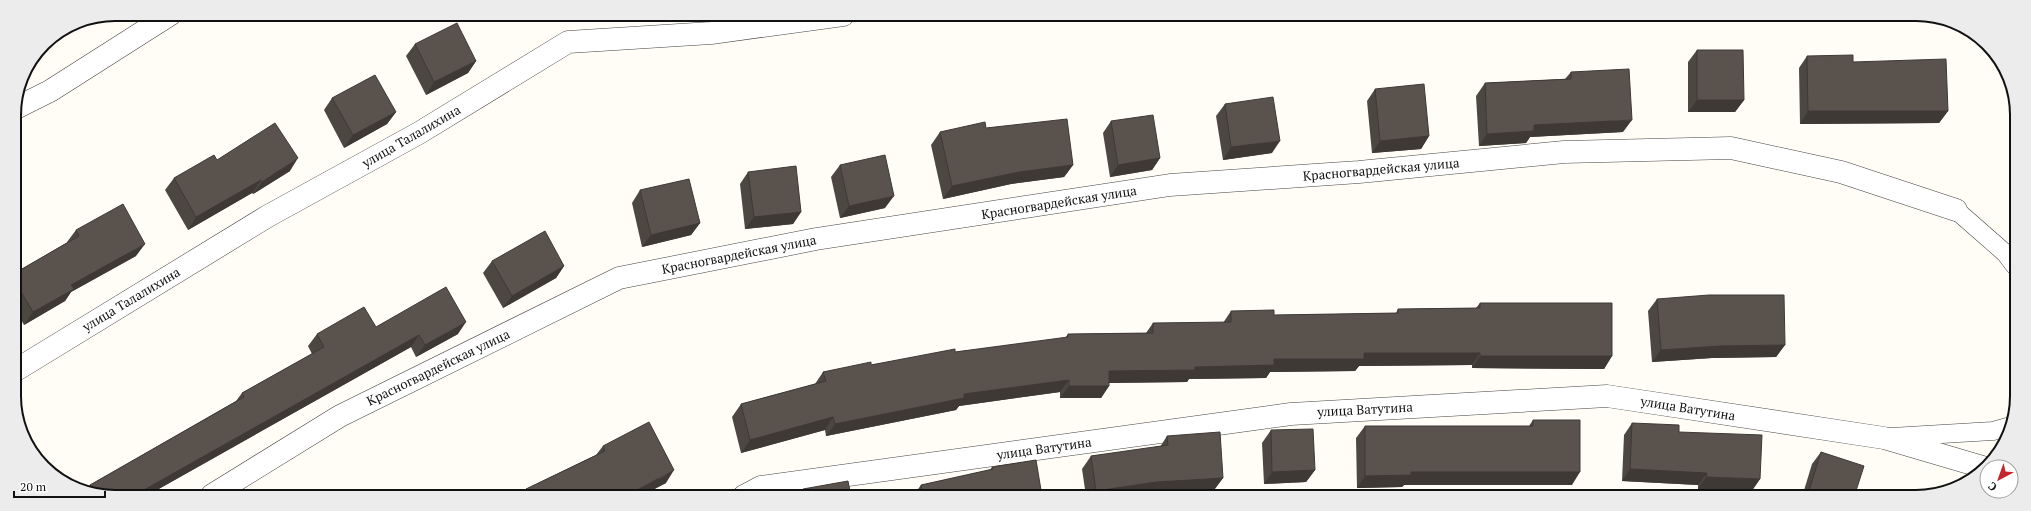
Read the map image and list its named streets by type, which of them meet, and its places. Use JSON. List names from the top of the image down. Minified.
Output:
{"streets":{"street":["улица Талалихина","Красногвардейская улица","улица Ватутина"]},"scale_bar":"20 m","north":"bottom left"}
